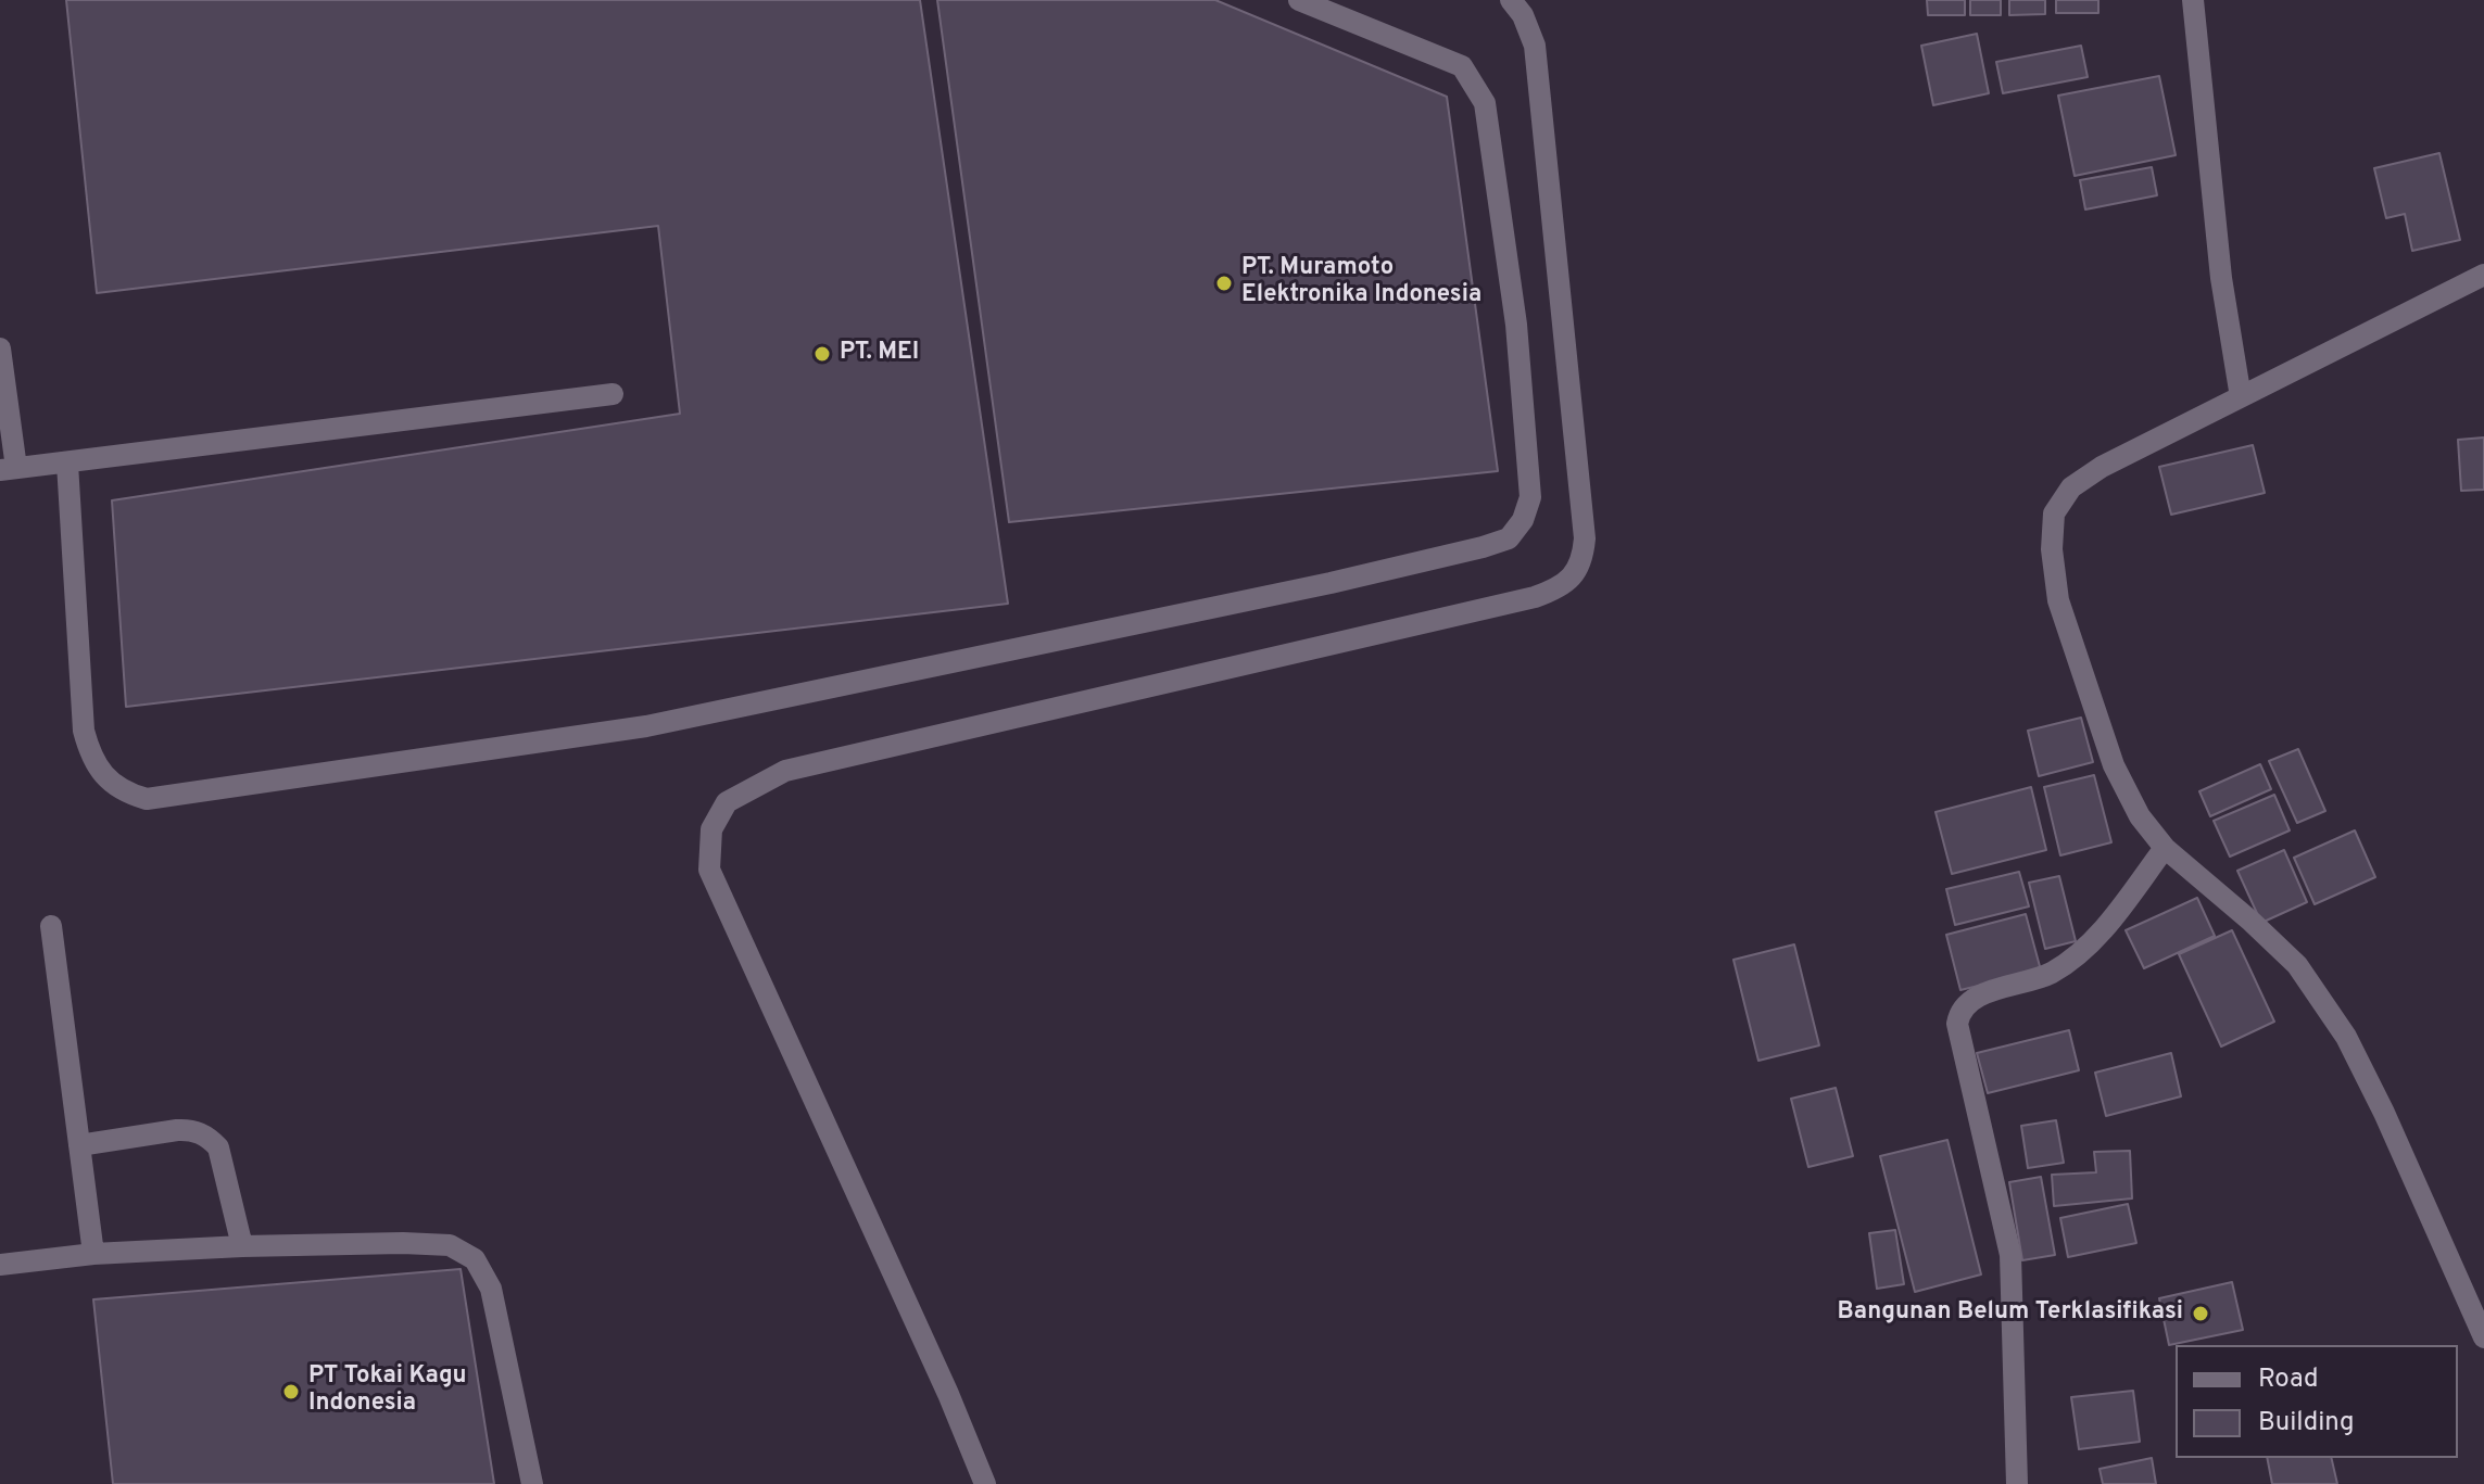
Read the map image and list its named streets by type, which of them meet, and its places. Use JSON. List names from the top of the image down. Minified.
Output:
{"places":["PT. Muramoto Elektronika Indonesia","PT. MEI","Bangunan Belum Terklasifikasi","PT Tokai Kagu Indonesia"],"legend":["Road","Building"]}
